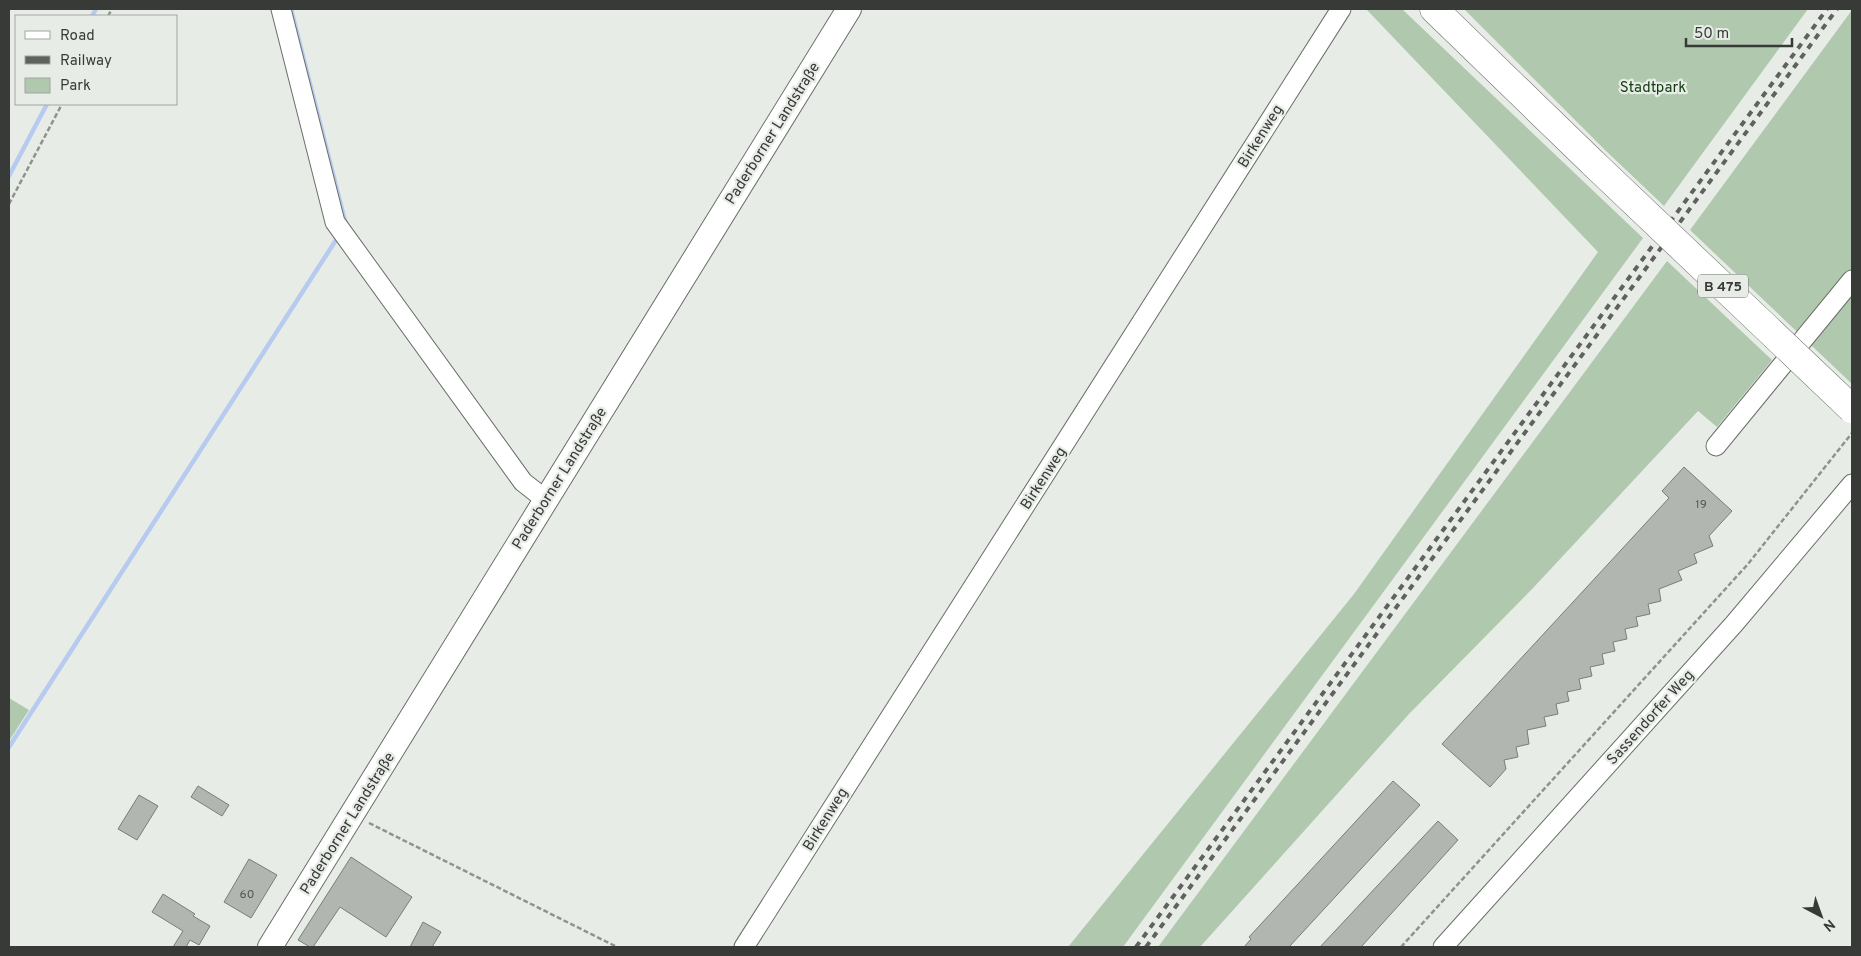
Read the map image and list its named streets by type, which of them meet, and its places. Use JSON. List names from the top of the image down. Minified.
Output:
{"streets":{"highway":["B 475"],"main road":["Paderborner Landstraße"],"street":["Birkenweg","Sassendorfer Weg"]},"parks":["Stadtpark"],"house_numbers":["19","60"],"legend":["Road","Railway","Park"],"scale_bar":"50 m","north":"bottom right"}
